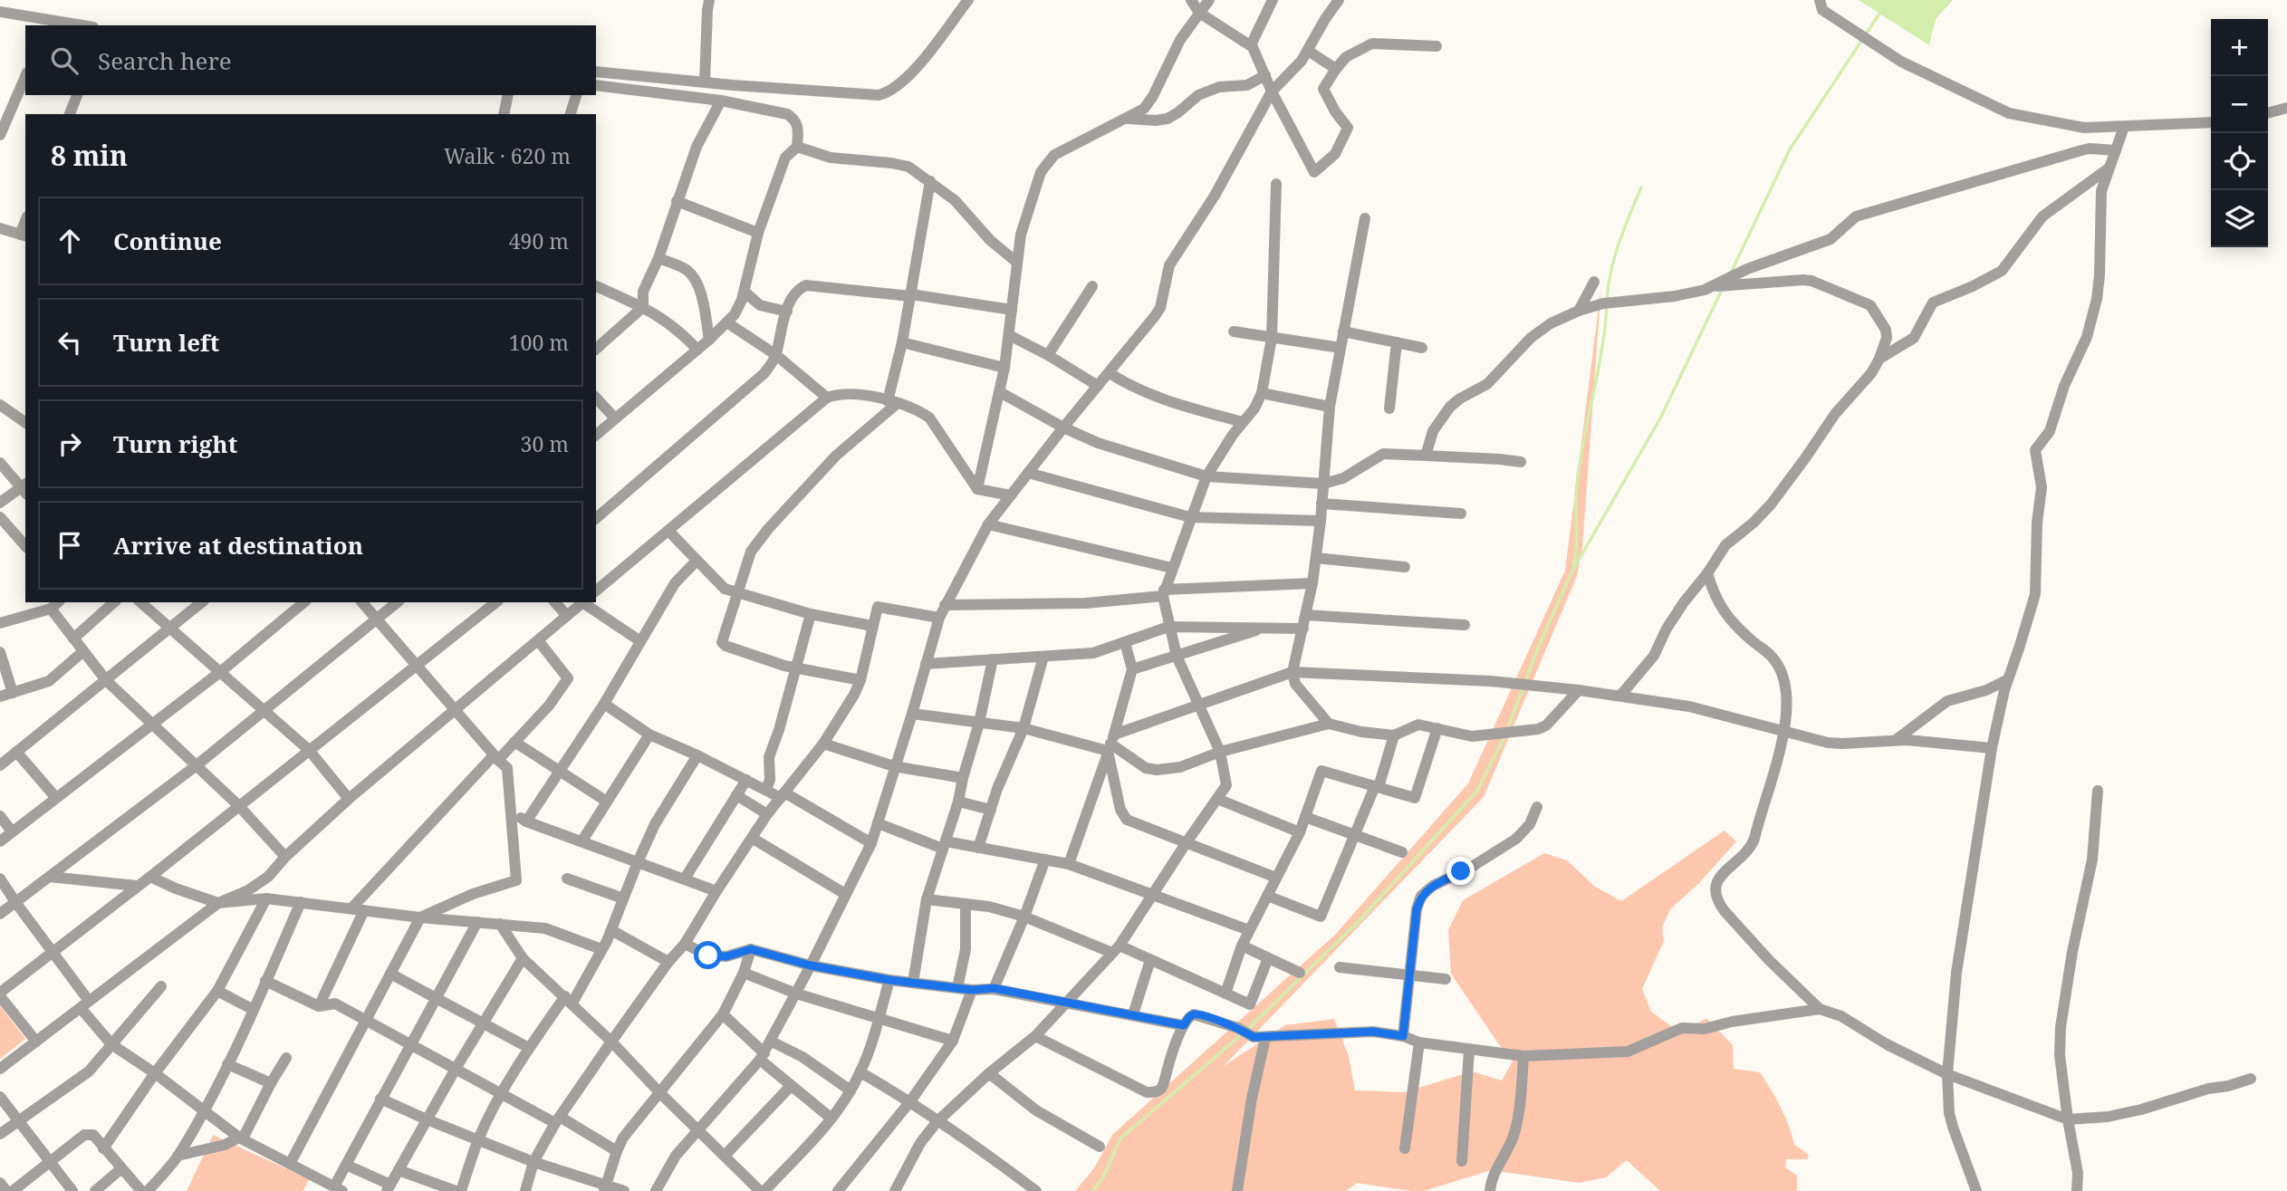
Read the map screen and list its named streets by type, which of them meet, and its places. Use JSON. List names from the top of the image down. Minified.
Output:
{"page":{"map_buttons":["+","−"],"search":"Search here","heading":["8 min","Walk · 620 m"],"list":[["Continue","490 m"],["Turn left","100 m"],["Turn right","30 m"],"Arrive at destination"]}}
